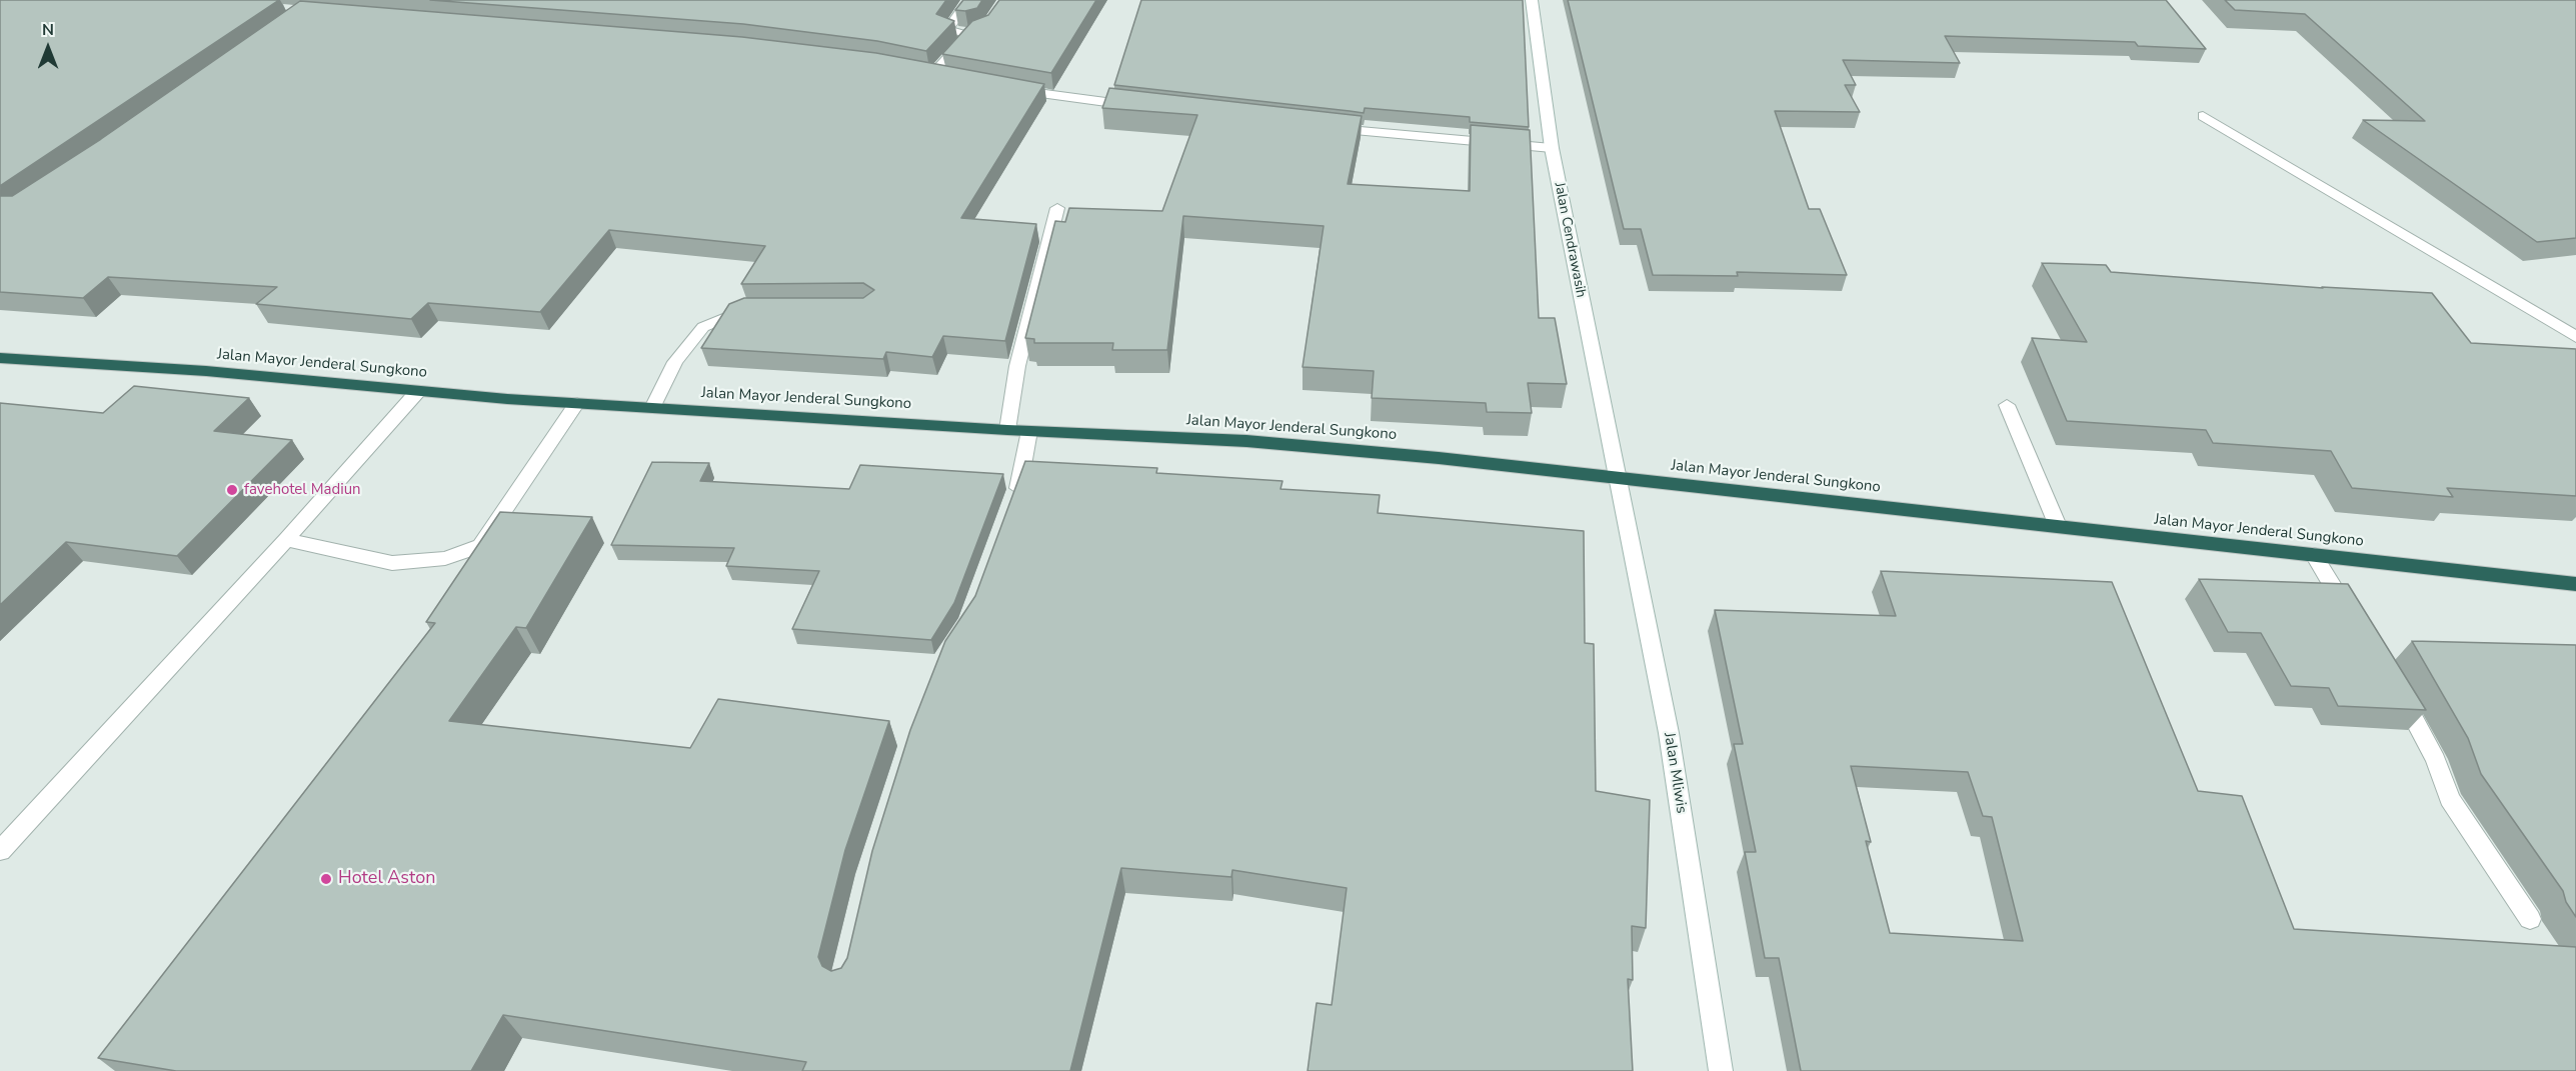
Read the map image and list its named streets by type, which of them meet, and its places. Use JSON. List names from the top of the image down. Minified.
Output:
{"streets":{"highway":["Jalan Mayor Jenderal Sungkono"],"street":["Jalan Cendrawasih","Jalan Mliwis"]},"crossings":[["Jalan Cendrawasih","Jalan Mayor Jenderal Sungkono"],["Jalan Cendrawasih","Jalan Mliwis"],["Jalan Mayor Jenderal Sungkono","Jalan Mliwis"]],"places":["favehotel Madiun","Hotel Aston"],"north":"top"}
